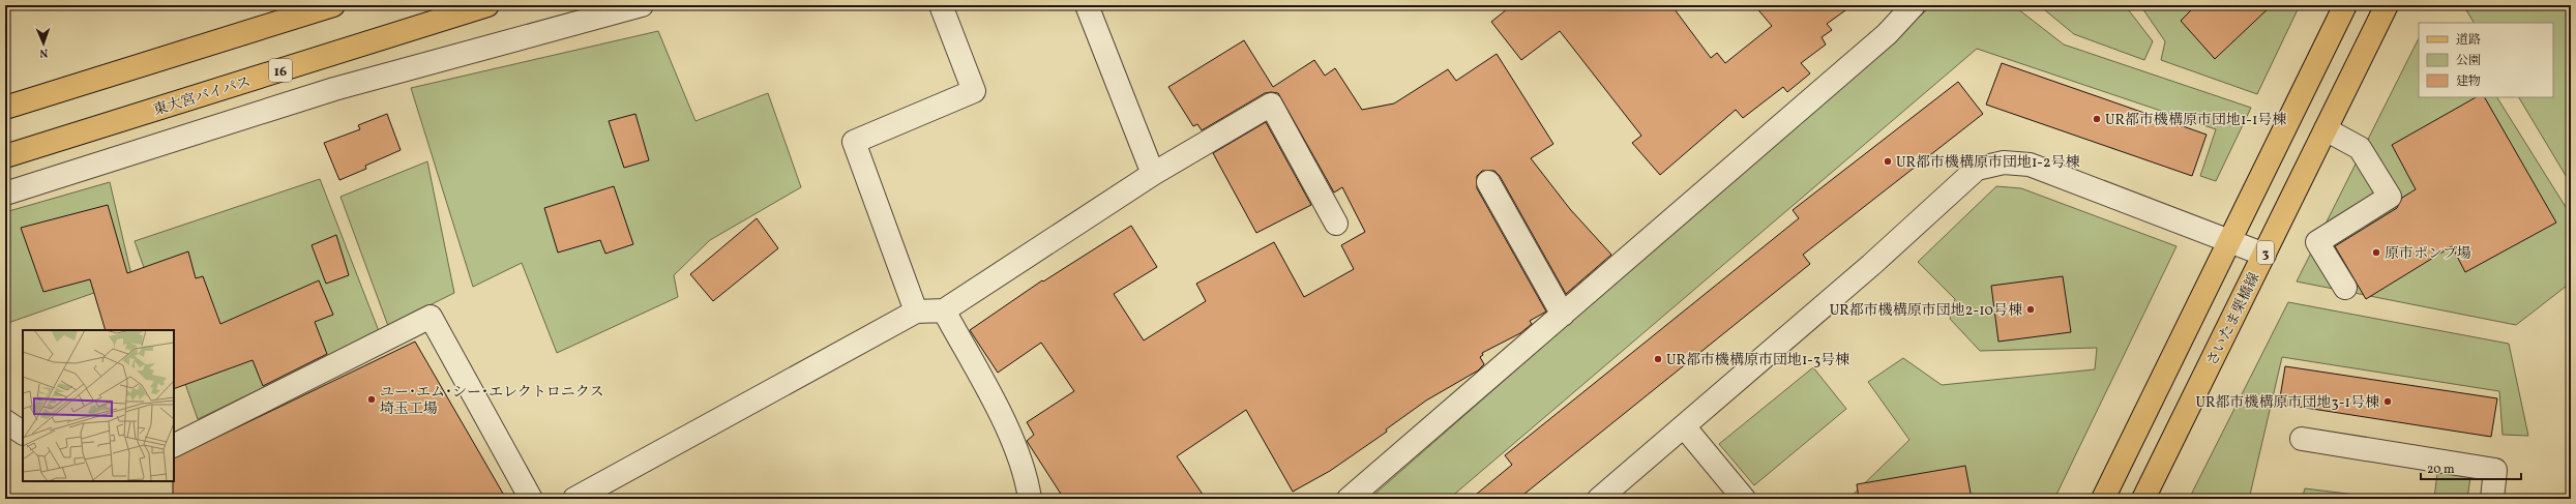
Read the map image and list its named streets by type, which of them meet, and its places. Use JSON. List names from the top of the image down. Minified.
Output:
{"streets":{"main road":["16","東大宮バイパス","3","さいたま栗橋線"]},"places":["UR都市機構原市団地1-1号棟","UR都市機構原市団地1-2号棟","原市ポンプ場","UR都市機構原市団地2-10号棟","UR都市機構原市団地1-3号棟","ユー･エム･シー･エレクトロニクス 埼玉工場","UR都市機構原市団地3-1号棟"],"legend":["道路","公園","建物"],"scale_bar":"20 m","north":"bottom"}
